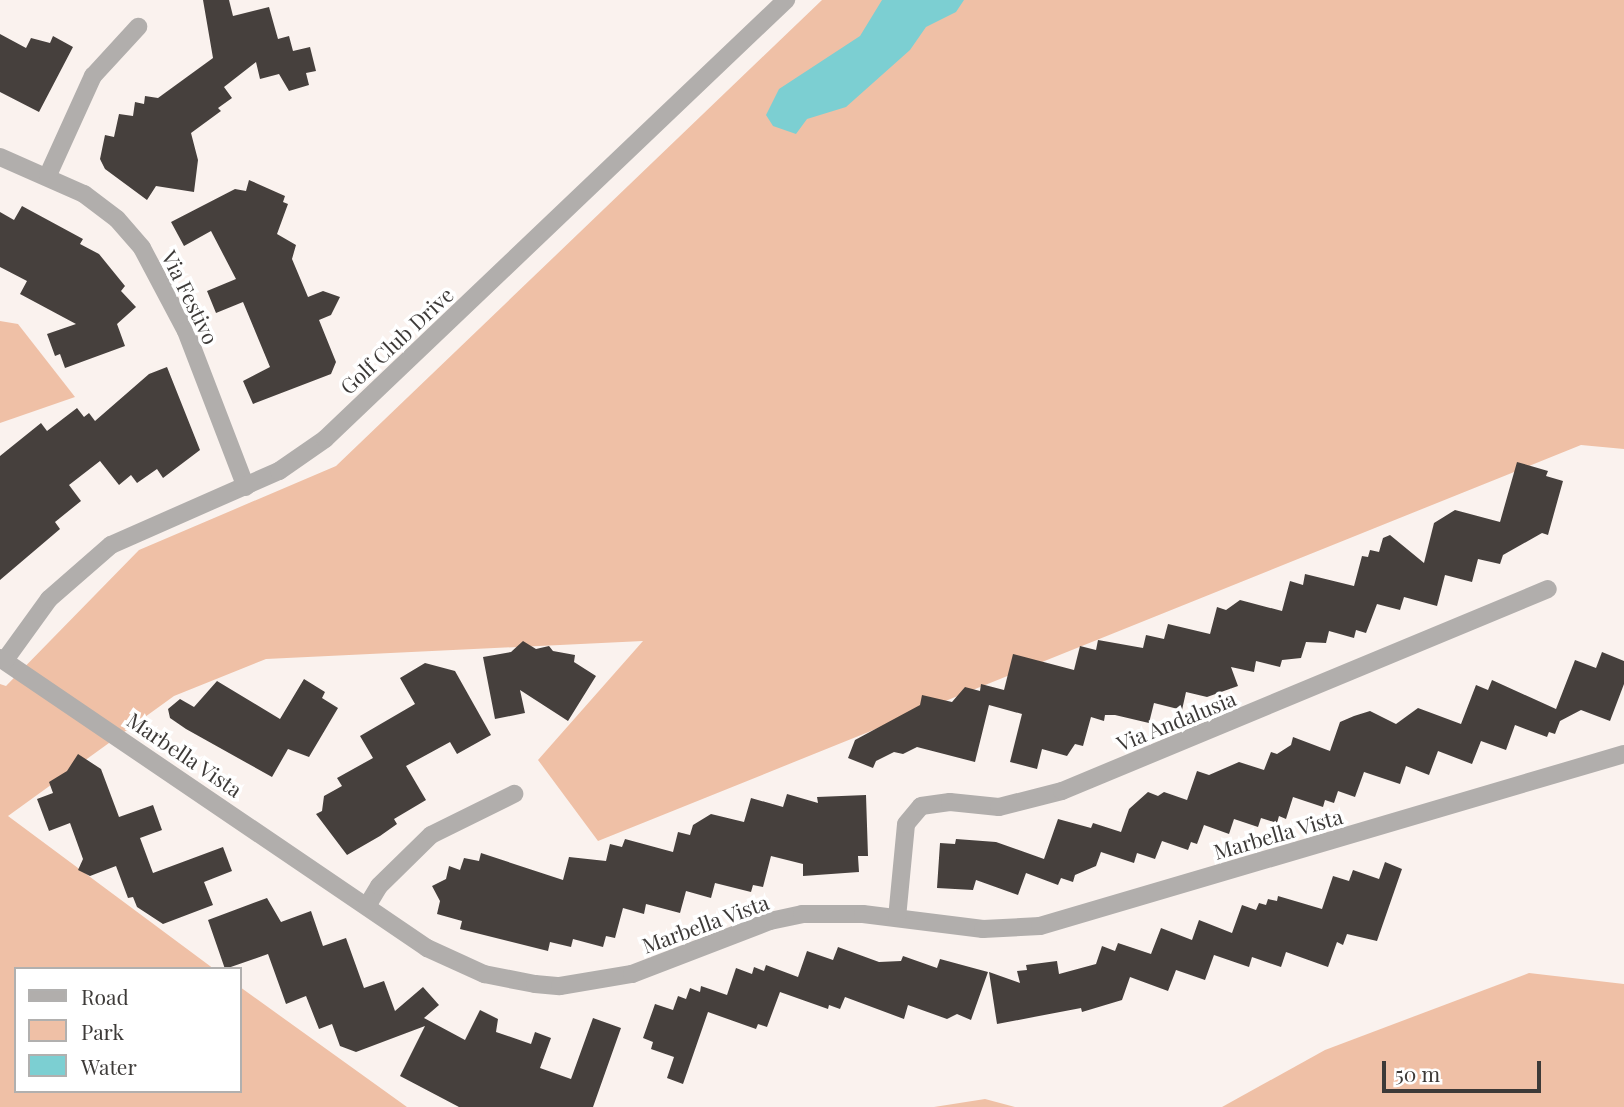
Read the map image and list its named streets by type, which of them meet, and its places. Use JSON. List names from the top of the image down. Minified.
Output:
{"streets":{"street":["Via Festivo","Golf Club Drive","Via Andalusia","Marbella Vista"]},"crossings":[["Via Festivo","Golf Club Drive"],["Golf Club Drive","Marbella Vista"],["Via Andalusia","Marbella Vista"]],"legend":["Road","Park","Water"],"scale_bar":"50 m"}
